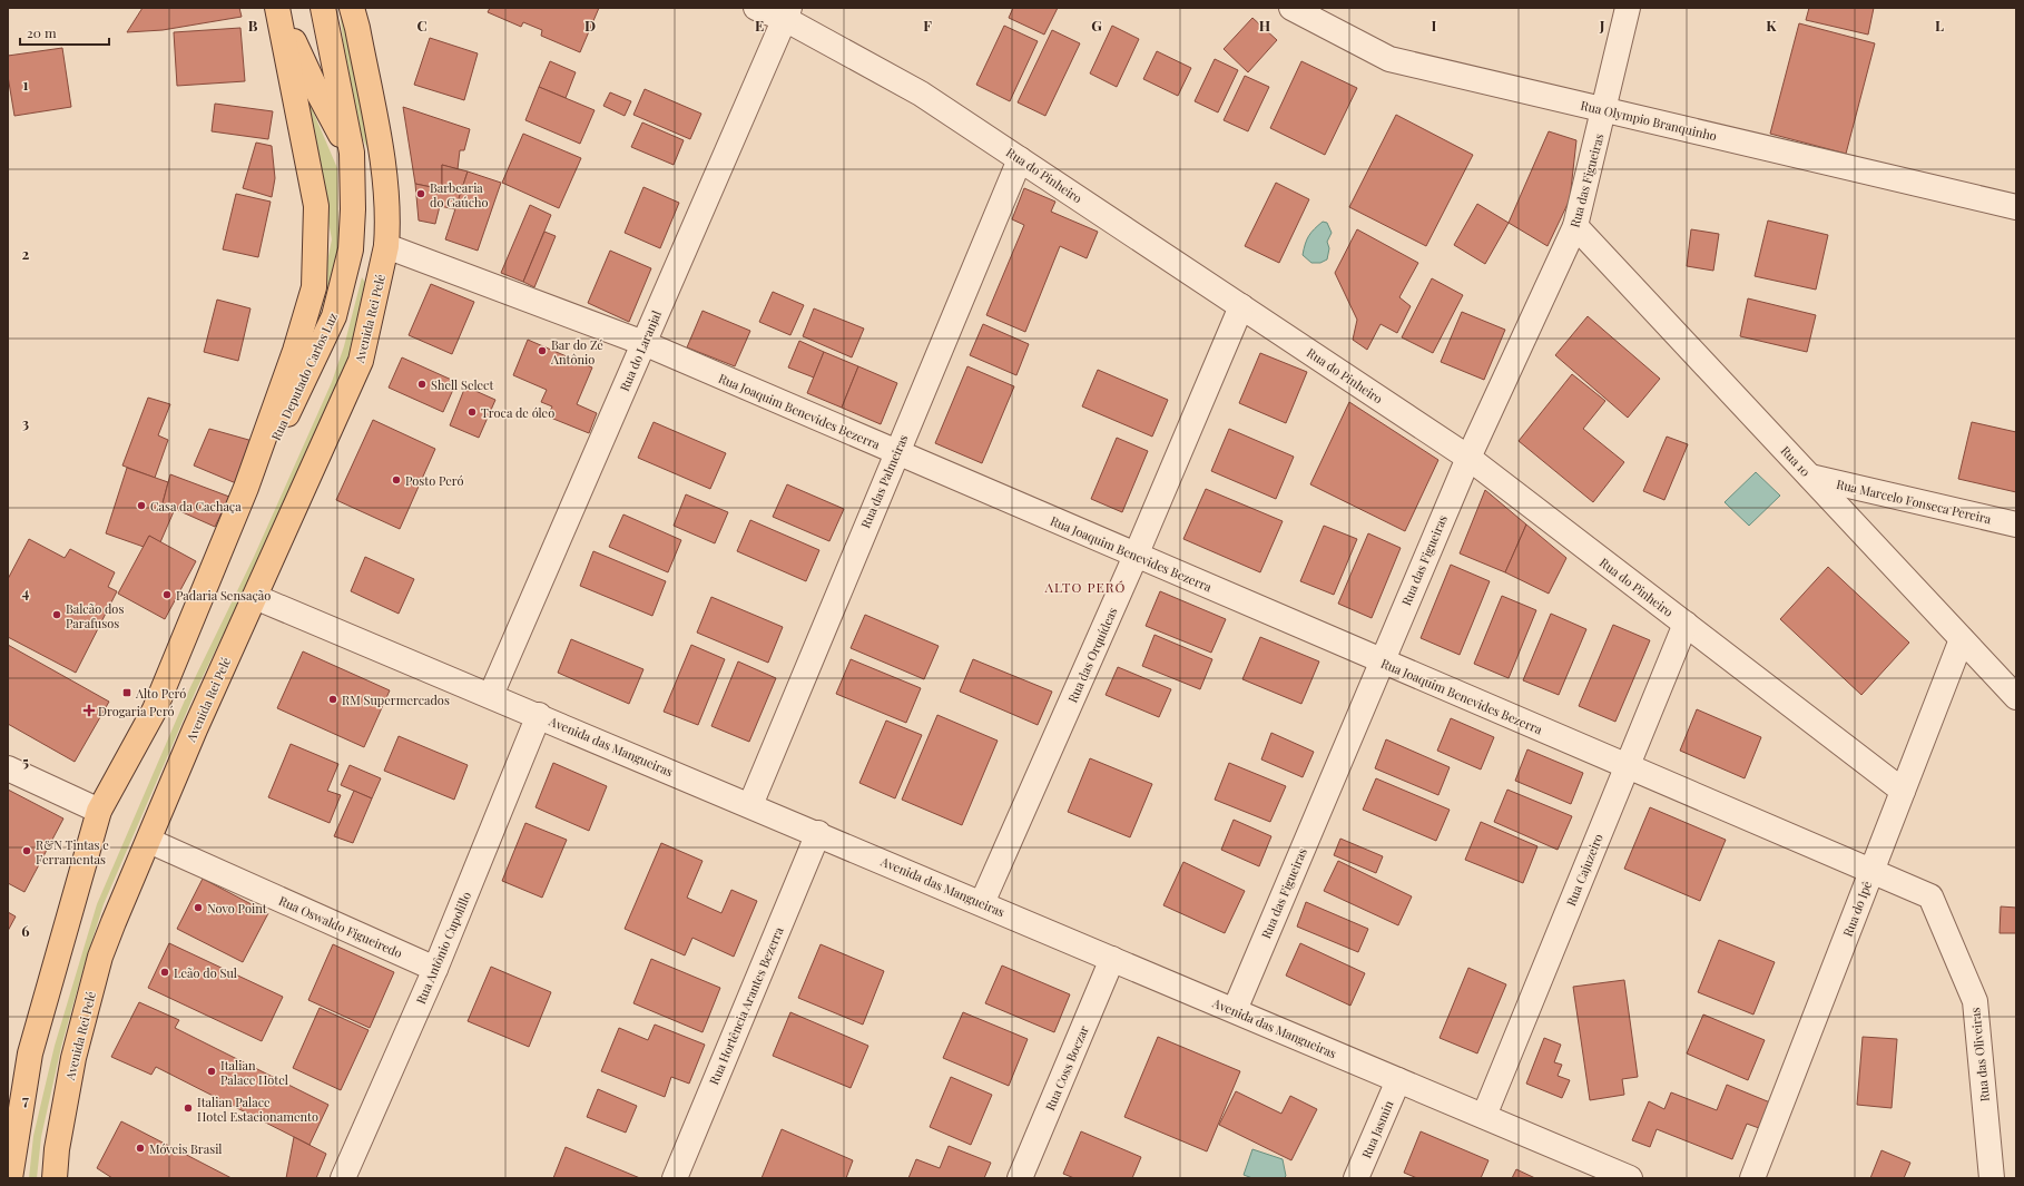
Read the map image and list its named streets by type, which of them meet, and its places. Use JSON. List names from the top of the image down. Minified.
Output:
{"streets":{"main road":["Avenida Rei Pelé","Rua Deputado Carlos Luz"],"street":["Rua Olympio Branquinho","Rua do Pinheiro","Rua das Figueiras","Rua do Laranjal","Rua Joaquim Benevides Bezerra","Rua 10","Rua das Palmeiras","Rua Marcelo Fonseca Pereira","Rua das Orquídeas","Avenida das Mangueiras","Rua Cajuzeiro","Rua do Ipê","Rua Oswaldo Figueiredo","Rua Antônio Cupolillo","Rua Hortência Arantes Bezerra","Rua das Oliveiras","Rua Coss Boczar","Rua Jasmin"]},"crossings":[["Rua Olympio Branquinho","Rua das Figueiras"],["Rua do Pinheiro","Rua das Figueiras"],["Rua do Pinheiro","Rua do Laranjal"],["Rua do Pinheiro","Rua das Palmeiras"],["Rua do Pinheiro","Rua das Orquídeas"],["Rua do Pinheiro","Rua Cajuzeiro"],["Rua do Pinheiro","Rua do Ipê"],["Rua das Figueiras","Rua Joaquim Benevides Bezerra"],["Rua das Figueiras","Rua 10"],["Rua das Figueiras","Avenida das Mangueiras"],["Avenida Rei Pelé","Rua Deputado Carlos Luz"],["Avenida Rei Pelé","Rua Joaquim Benevides Bezerra"],["Avenida Rei Pelé","Avenida das Mangueiras"],["Avenida Rei Pelé","Rua Oswaldo Figueiredo"],["Rua do Laranjal","Rua Joaquim Benevides Bezerra"],["Rua do Laranjal","Avenida das Mangueiras"],["Rua Deputado Carlos Luz","Rua Joaquim Benevides Bezerra"],["Rua Joaquim Benevides Bezerra","Rua das Palmeiras"],["Rua Joaquim Benevides Bezerra","Rua das Orquídeas"],["Rua Joaquim Benevides Bezerra","Rua Cajuzeiro"],["Rua Joaquim Benevides Bezerra","Rua do Ipê"],["Rua Joaquim Benevides Bezerra","Rua das Oliveiras"],["Rua 10","Rua Marcelo Fonseca Pereira"],["Rua 10","Rua do Ipê"],["Rua das Palmeiras","Avenida das Mangueiras"],["Rua das Orquídeas","Avenida das Mangueiras"],["Avenida das Mangueiras","Rua Cajuzeiro"],["Avenida das Mangueiras","Rua Antônio Cupolillo"],["Avenida das Mangueiras","Rua Hortência Arantes Bezerra"],["Avenida das Mangueiras","Rua Coss Boczar"],["Avenida das Mangueiras","Rua Jasmin"],["Rua do Ipê","Rua das Oliveiras"],["Rua Oswaldo Figueiredo","Rua Antônio Cupolillo"]],"districts":["ALTO PERÓ"],"places":{"other":["Barbearia do Gaúcho","Bar do Zé Antônio","Shell Select","Troca de óleo","Posto Peró","Casa da Cachaça","Padaria Sensação","Balcão dos Parafusos","RM Supermercados","R&N Tintas e Ferramentas","Novo Point","Leão do Sul","Italian Palace Hotel","Italian Palace Hotel Estacionamento","Móveis Brasil"],"transit":["Alto Peró"],"health":["Drogaria Peró"]},"scale_bar":"20 m","grid":{"columns":["B","C","D","E","F","G","H","I","J","K","L"],"rows":["1","2","3","4","5","6","7"]}}
